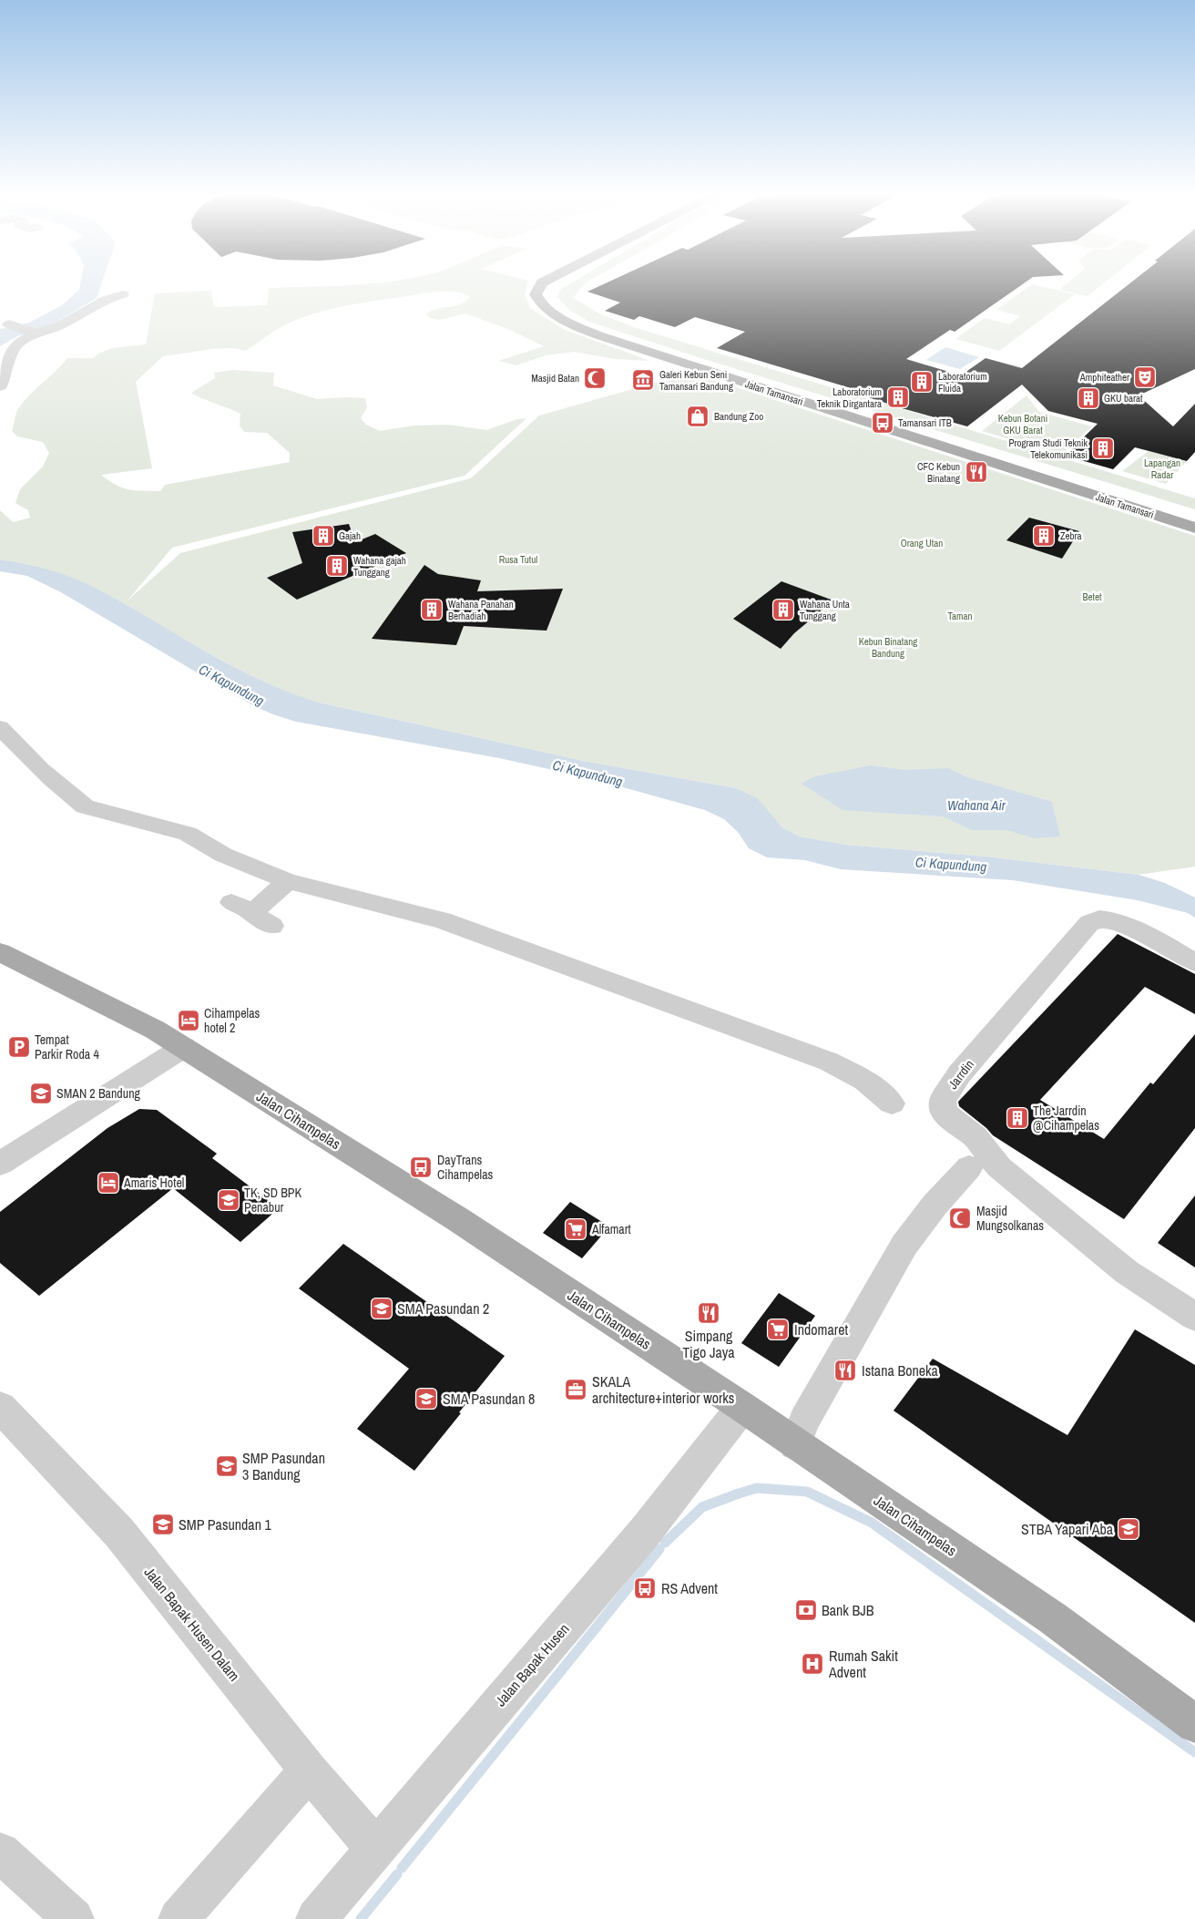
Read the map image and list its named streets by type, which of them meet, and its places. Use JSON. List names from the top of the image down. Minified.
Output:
{"streets":{"main road":["Jalan Tamansari","Jalan Cihampelas"],"street":["Jarrdin","Jalan Bapak Husen Dalam","Jalan Bapak Husen"]},"crossings":[["Jalan Cihampelas","Jalan Bapak Husen"],["Jalan Bapak Husen Dalam","Jalan Bapak Husen"]],"water":["Ci Kapundung","Wahana Air"],"parks":["Kebun Botani GKU Barat","Lapangan Radar","Orang Utan","Rusa Tutul","Betet","Taman","Kebun Binatang Bandung"],"places":{"theatre":["Amphiteather"],"mosque":["Masjid Batan","Masjid Mungsolkanas"],"museum":["Galeri Kebun Seni Tamansari Bandung"],"building":["Laboratorium Fluida","Laboratorium Teknik Dirgantara","GKU barat","Program Studi Teknik Telekomunikasi","Gajah","Zebra","Wahana gajah Tunggang","Wahana Panahan Berhadiah","Wahana Unta Tunggang","The Jarrdin @Cihampelas"],"shop":["Bandung Zoo"],"bus stop":["Tamansari ITB","DayTrans Cihampelas","RS Advent"],"restaurant":["CFC Kebun Binatang","Simpang Tigo Jaya","Istana Boneka"],"hotel":["Cihampelas hotel 2","Amaris Hotel"],"parking":["Tempat Parkir Roda 4"],"school or university":["SMAN 2 Bandung","TK, SD BPK Penabur","SMA Pasundan 2","SMA Pasundan 8","SMP Pasundan 3 Bandung","SMP Pasundan 1","STBA Yapari Aba"],"supermarket":["Alfamart","Indomaret"],"office":["SKALA architecture+interior works"],"bank":["Bank BJB"],"hospital":["Rumah Sakit Advent"]}}
